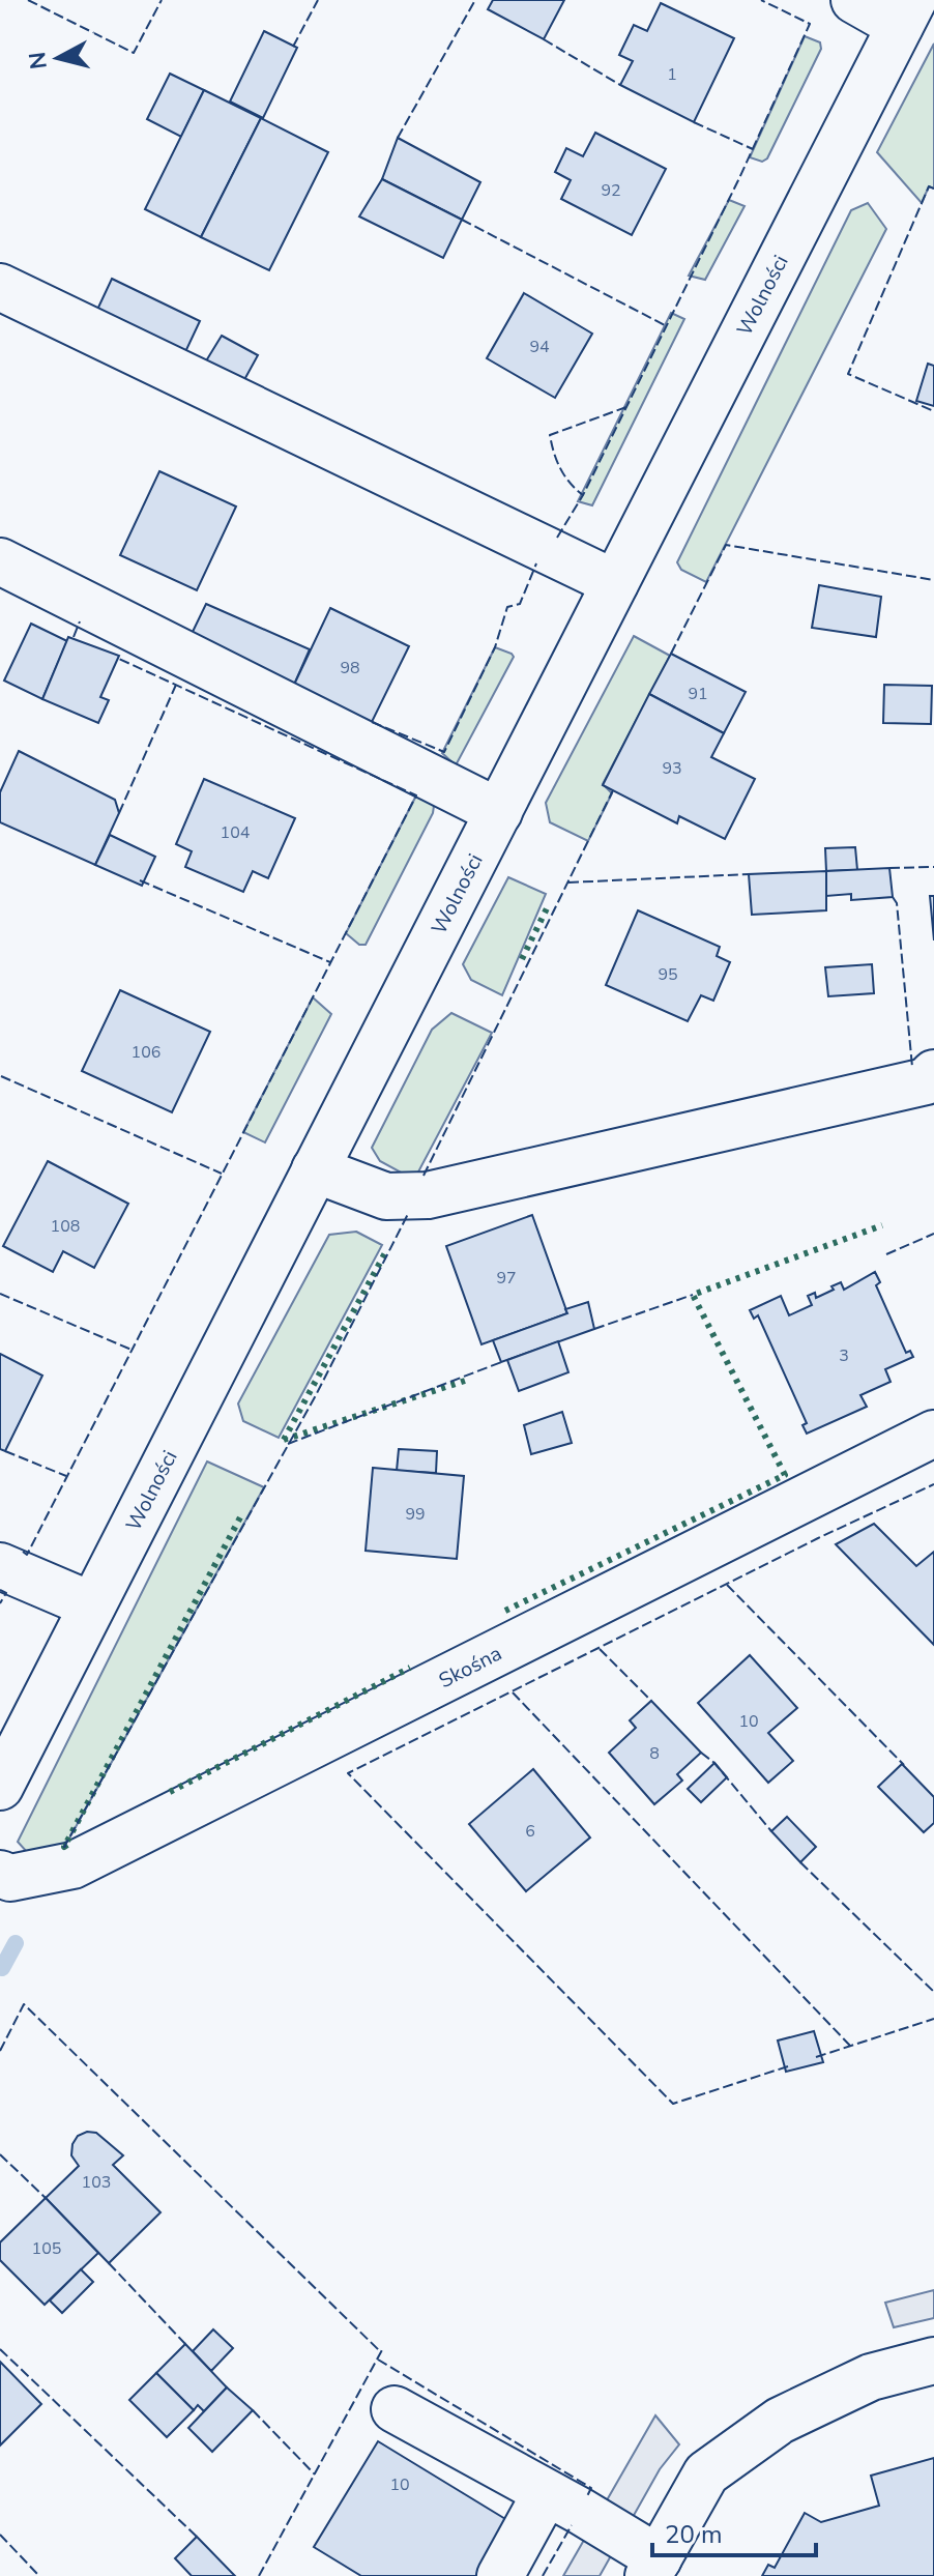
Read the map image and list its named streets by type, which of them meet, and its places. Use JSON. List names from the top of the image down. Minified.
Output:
{"streets":{"street":["Wolności","Skośna"]},"house_numbers":["1","92","94","98","91","93","104","95","106","108","97","3","99","10","8","6","103","105","10"],"scale_bar":"20 m","north":"left"}
